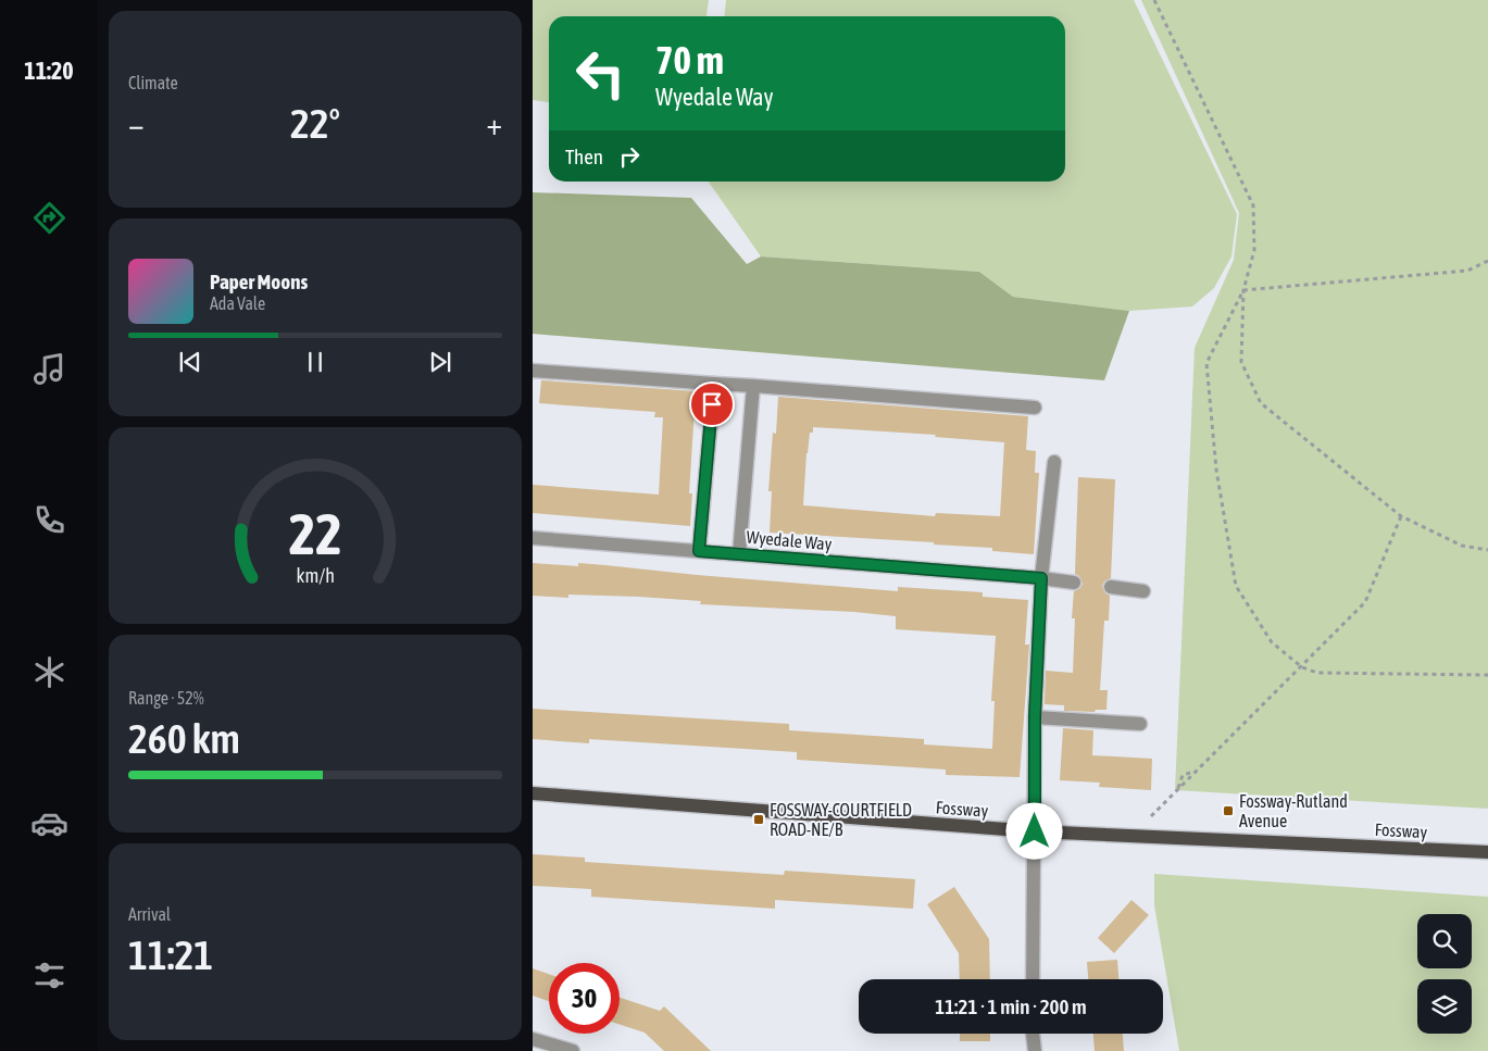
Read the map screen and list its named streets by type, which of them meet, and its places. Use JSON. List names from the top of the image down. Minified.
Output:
{"streets":{"main road":["Fossway"],"street":["Wyedale Way"]},"places":{"transit":["Fossway-Rutland Avenue","FOSSWAY-COURTFIELD ROAD-NE/B"]},"page":{"tabs":"11:20","tile":["Climate",["Range · 52%","260 km"],["Arrival","11:21"]],"turn":["70 m","Wyedale Way"],"heat":["−","22°","+"],"then":"Then","song":["Paper Moons","Ada Vale"],"limit":"30","trip":"11:21 · 1 min · 200 m","gauge":["22","km/h"]}}
